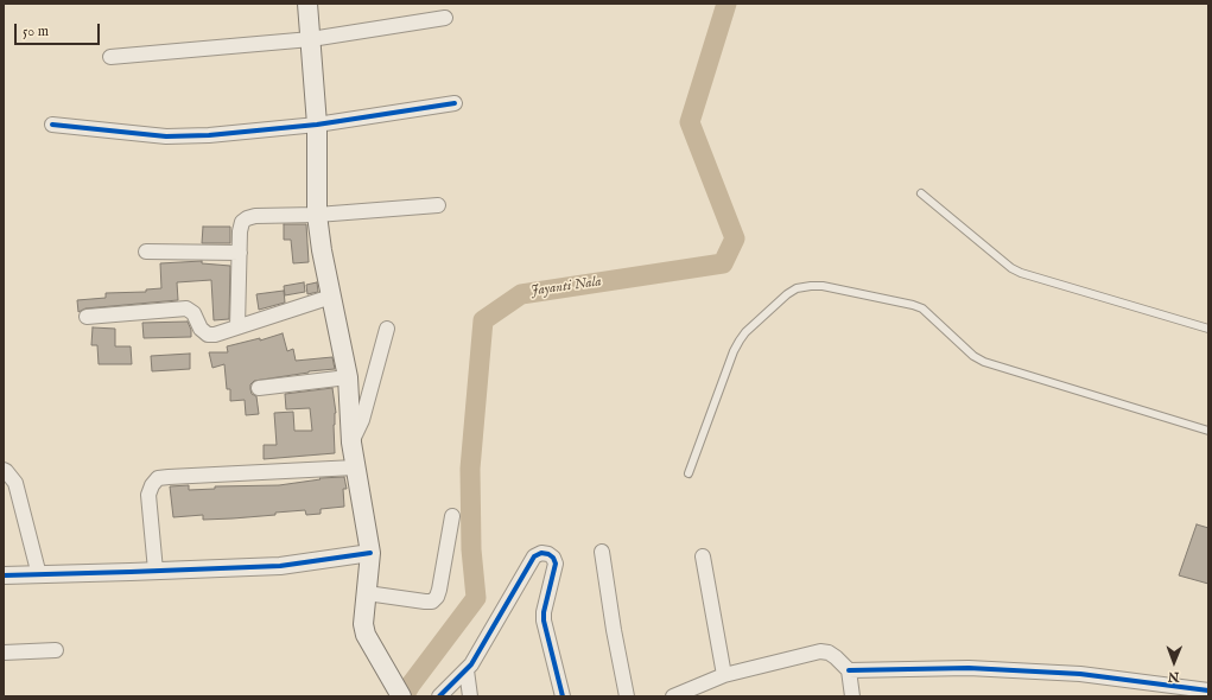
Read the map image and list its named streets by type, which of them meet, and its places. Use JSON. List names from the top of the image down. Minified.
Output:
{"water":["Jayanti Nala"],"scale_bar":"50 m","north":"bottom"}
